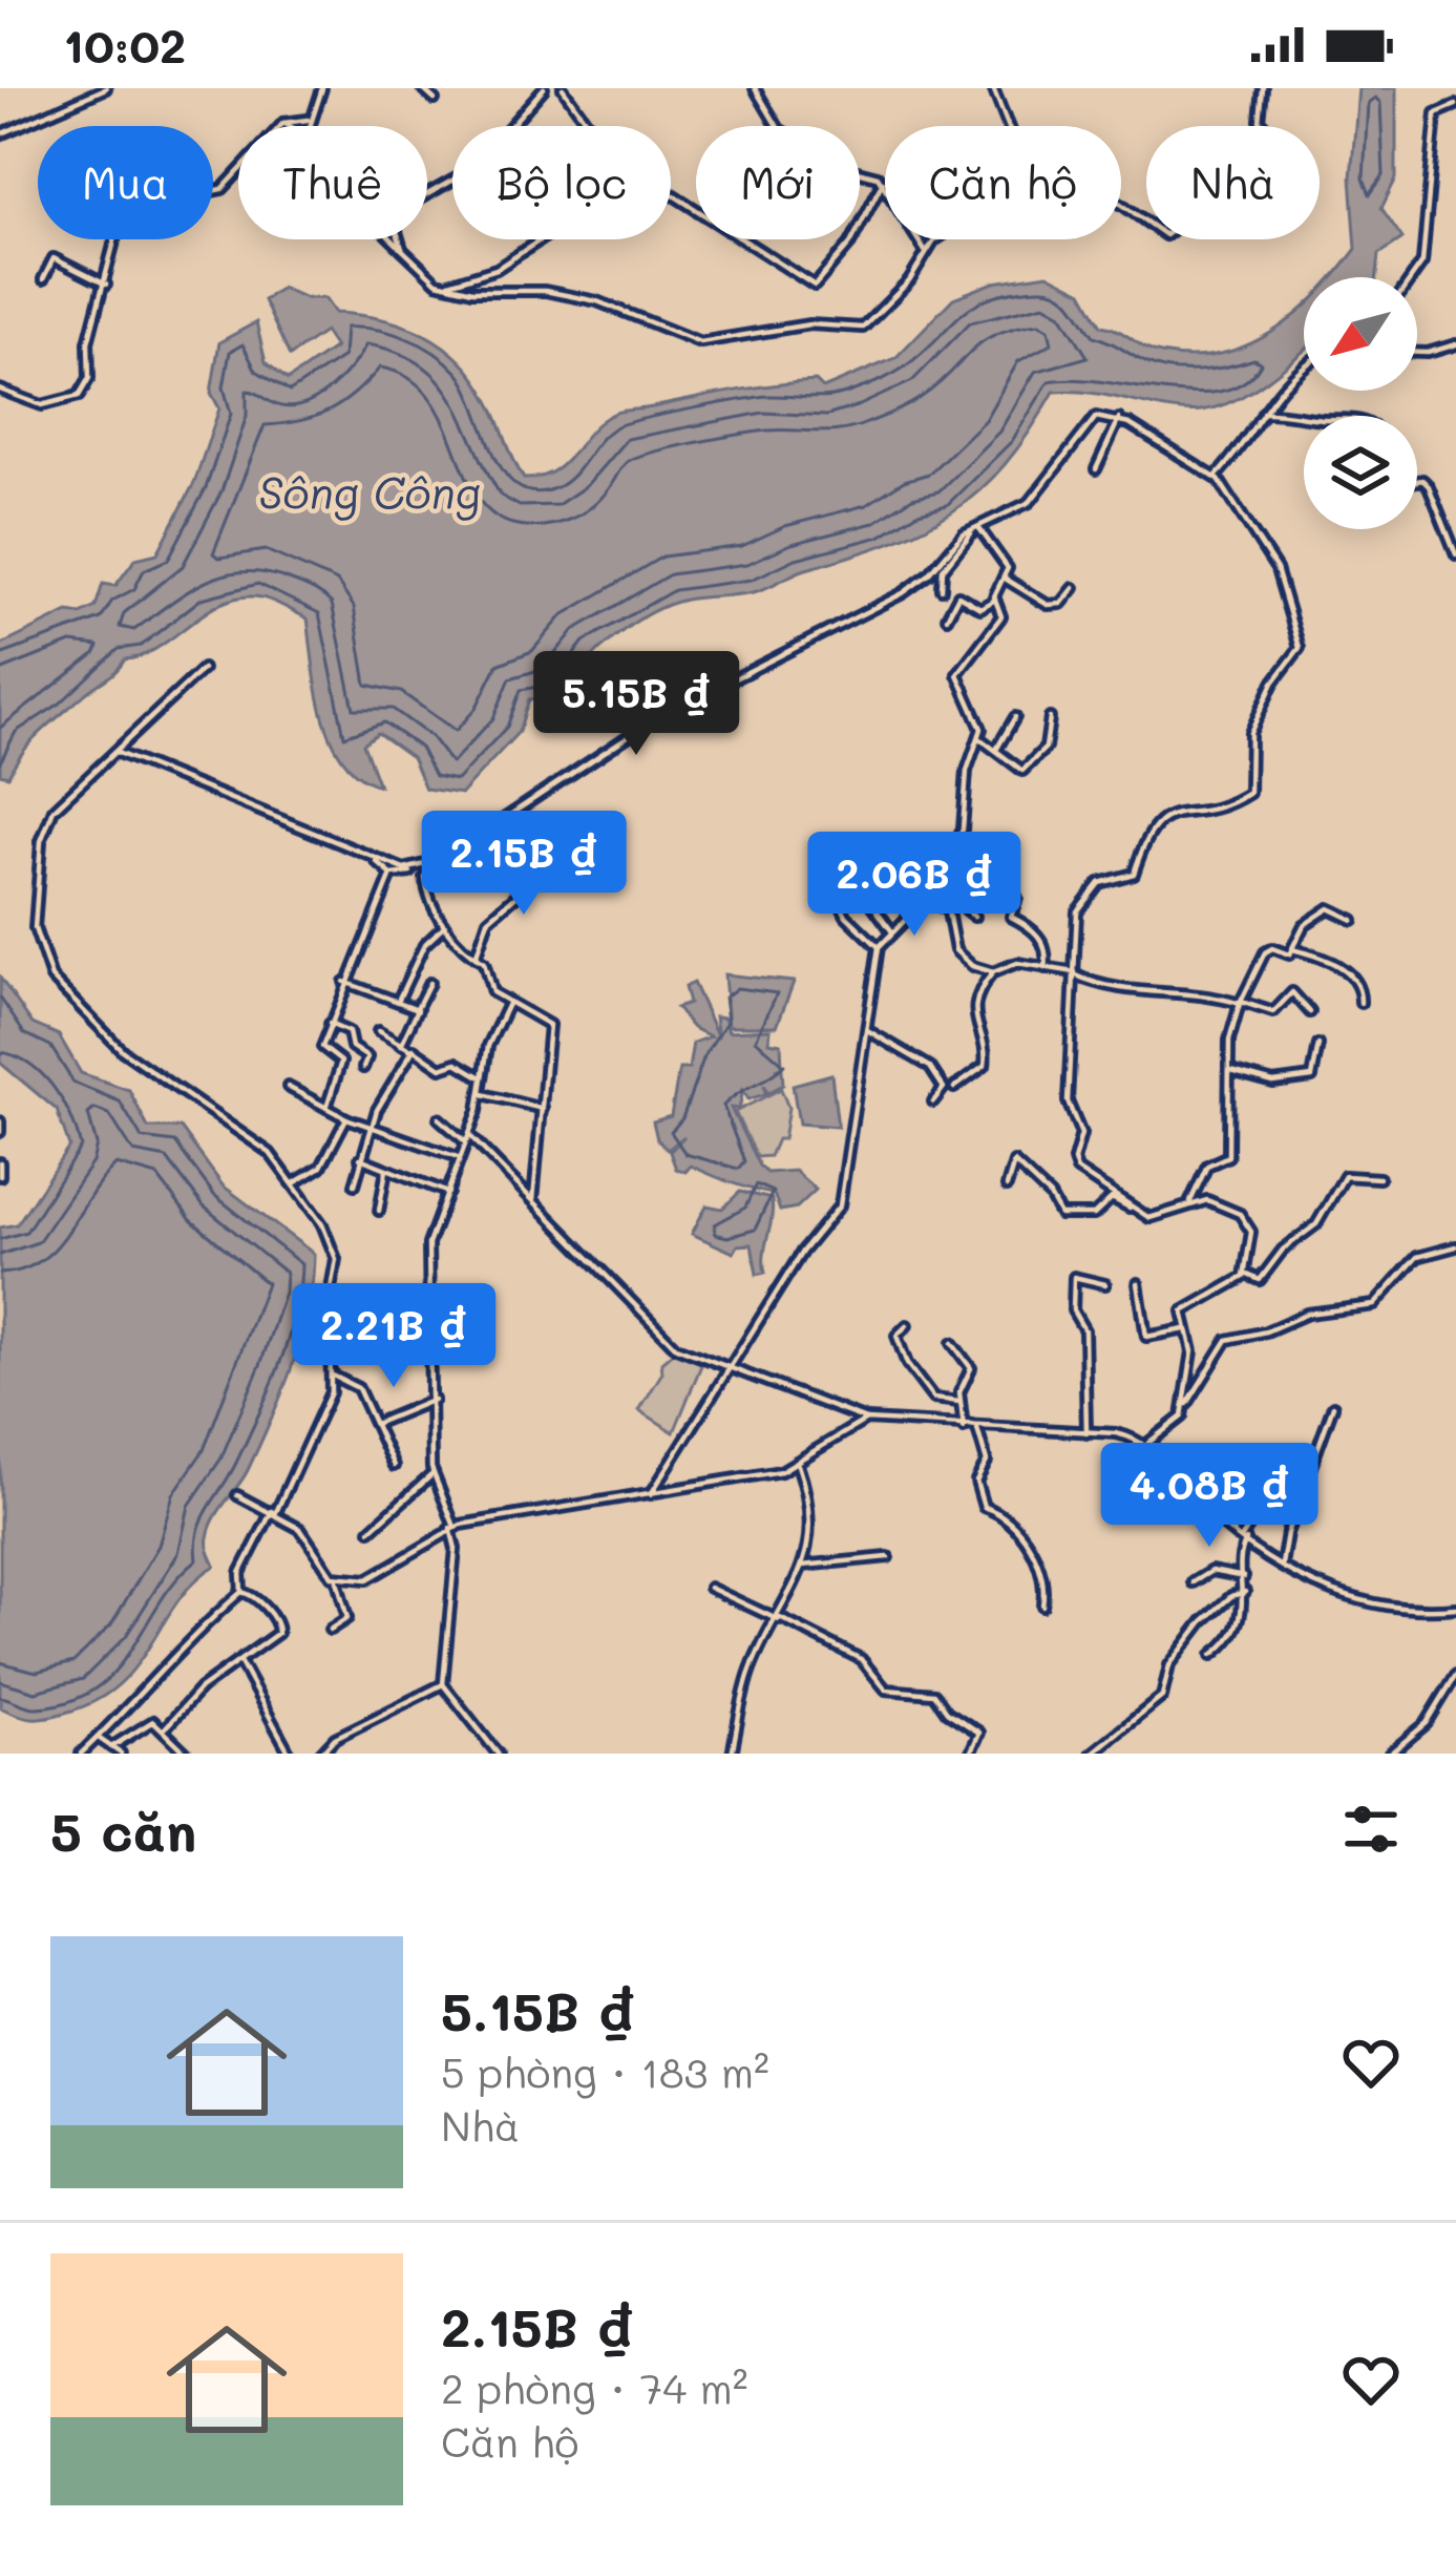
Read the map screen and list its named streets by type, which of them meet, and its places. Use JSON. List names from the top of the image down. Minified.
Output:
{"water":["Sông Công"],"north":"bottom left","page":{"status":"10:02","chip":["Mua","Thuê","Bộ lọc","Mới","Căn hộ","Nhà"],"price":["5.15B ₫","2.15B ₫","2.06B ₫","2.21B ₫","4.08B ₫"],"heading":"5 căn","list":[{"name":"5.15B ₫","note":"5 phòng · 183 m² · Nhà"},{"name":"2.15B ₫","note":"2 phòng · 74 m² · Căn hộ"}]}}
